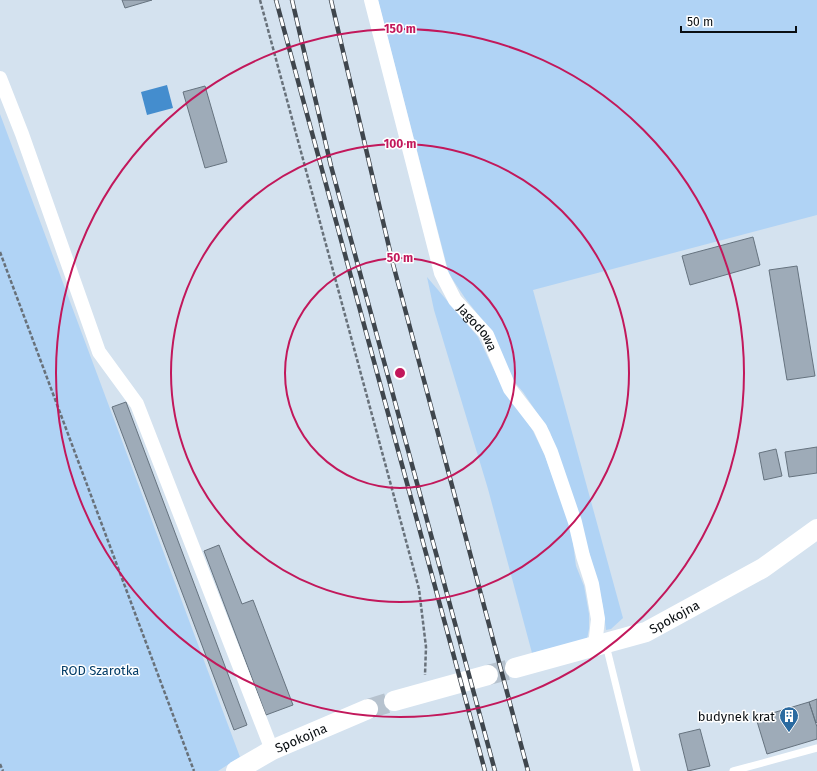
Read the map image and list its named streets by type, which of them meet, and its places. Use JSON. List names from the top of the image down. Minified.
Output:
{"streets":{"street":["Jagodowa","Spokojna"]},"crossings":[["Jagodowa","Spokojna"]],"parks":["ROD Szarotka"],"places":{"building":["budynek krat"]},"scale_bar":"50 m","rings":["150 m","100 m","50 m"]}
